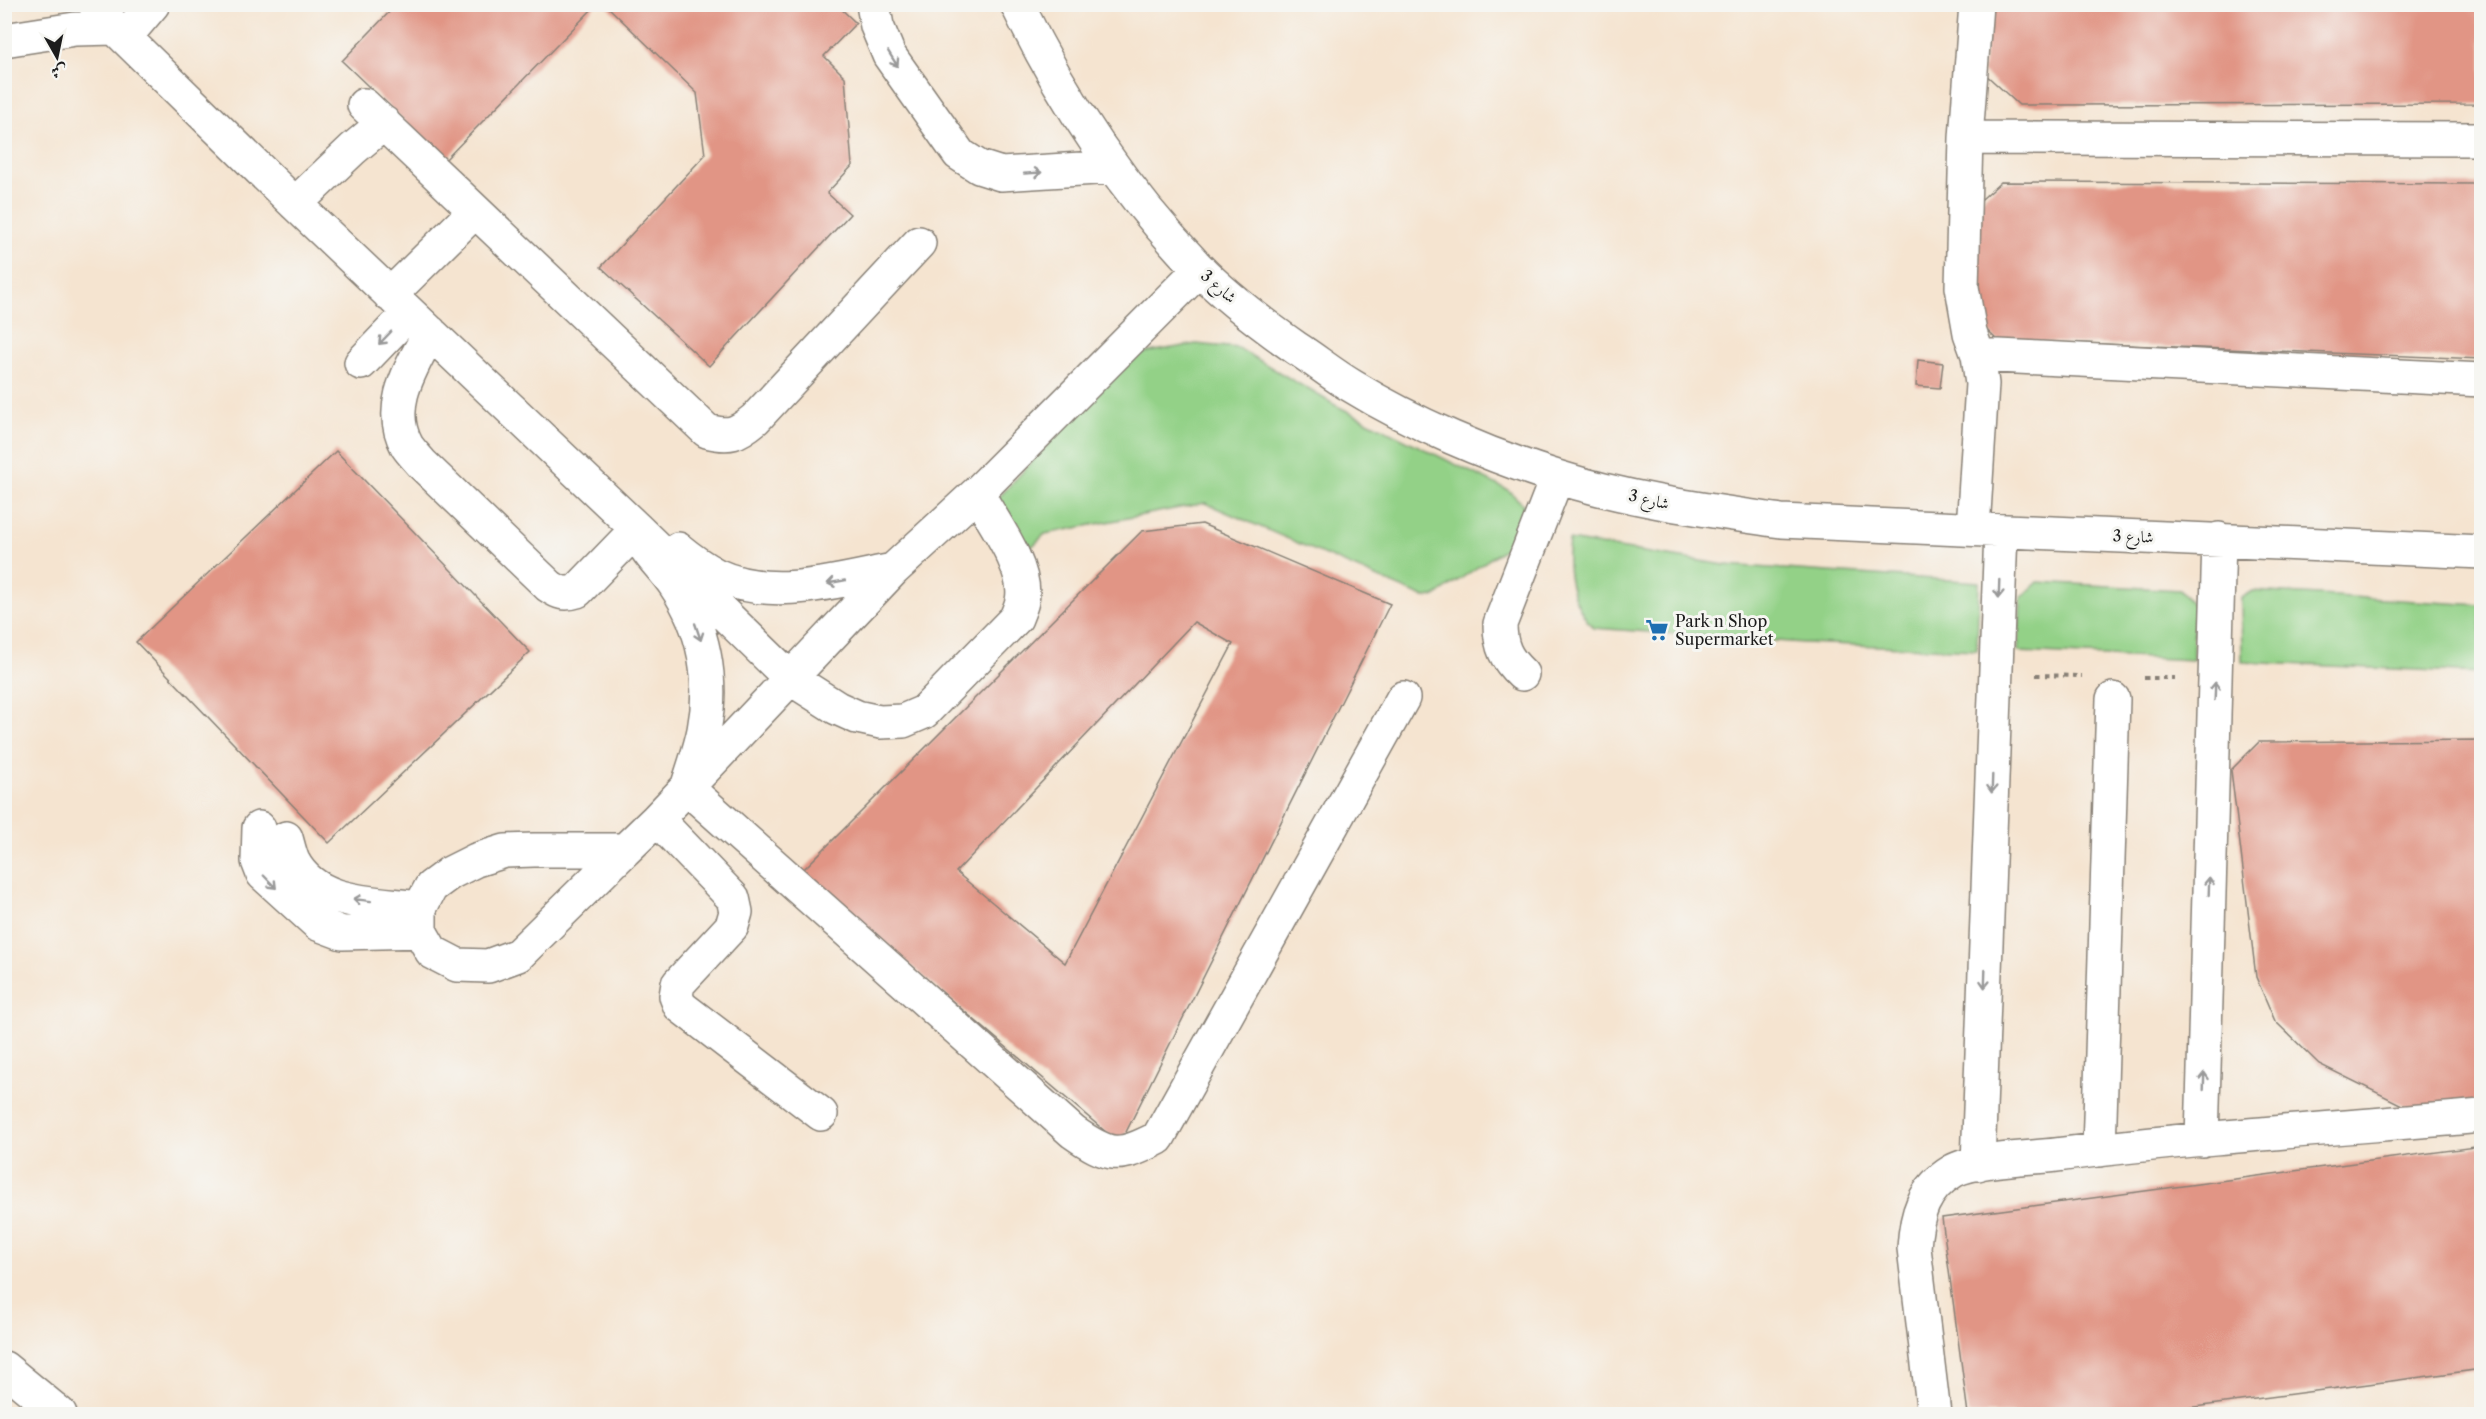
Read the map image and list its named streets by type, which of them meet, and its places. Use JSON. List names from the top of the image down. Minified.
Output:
{"streets":{"street":["شارع 3"]},"places":{"supermarket":["Park n Shop Supermarket"]},"north":"bottom"}
